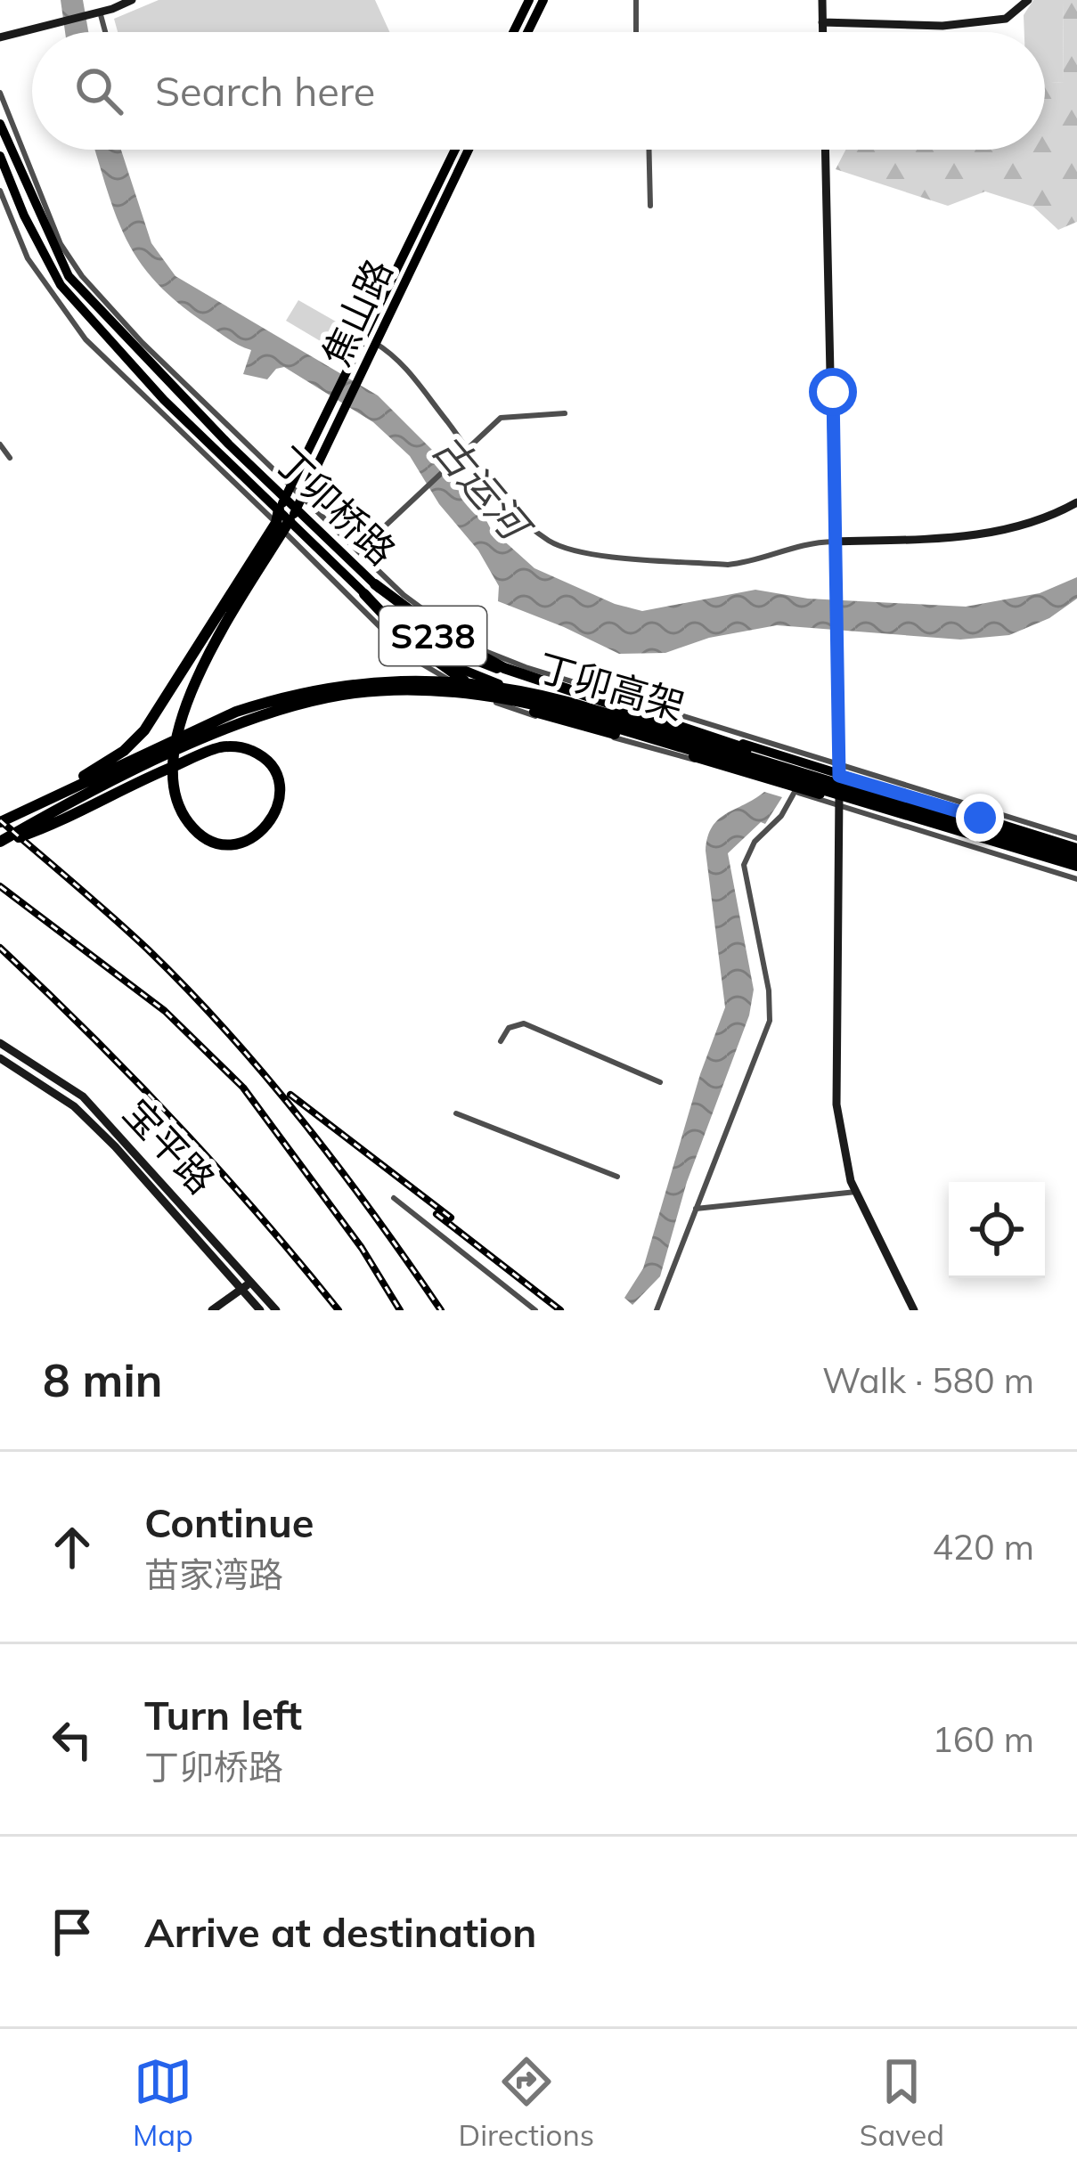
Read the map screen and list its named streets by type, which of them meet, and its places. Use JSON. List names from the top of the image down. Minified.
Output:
{"streets":{"highway":["丁卯高架"],"main road":["焦山路","丁卯桥路","S238"],"street":["宝平路"]},"crossings":[["焦山路","丁卯桥路"],["丁卯桥路","丁卯高架"]],"water":["古运河"],"page":{"search":"Search here","heading":["8 min","Walk · 580 m"],"list":[["Continue","苗家湾路","420 m"],["Turn left","丁卯桥路","160 m"],"Arrive at destination"],"nav":["Map","Directions","Saved"]}}
